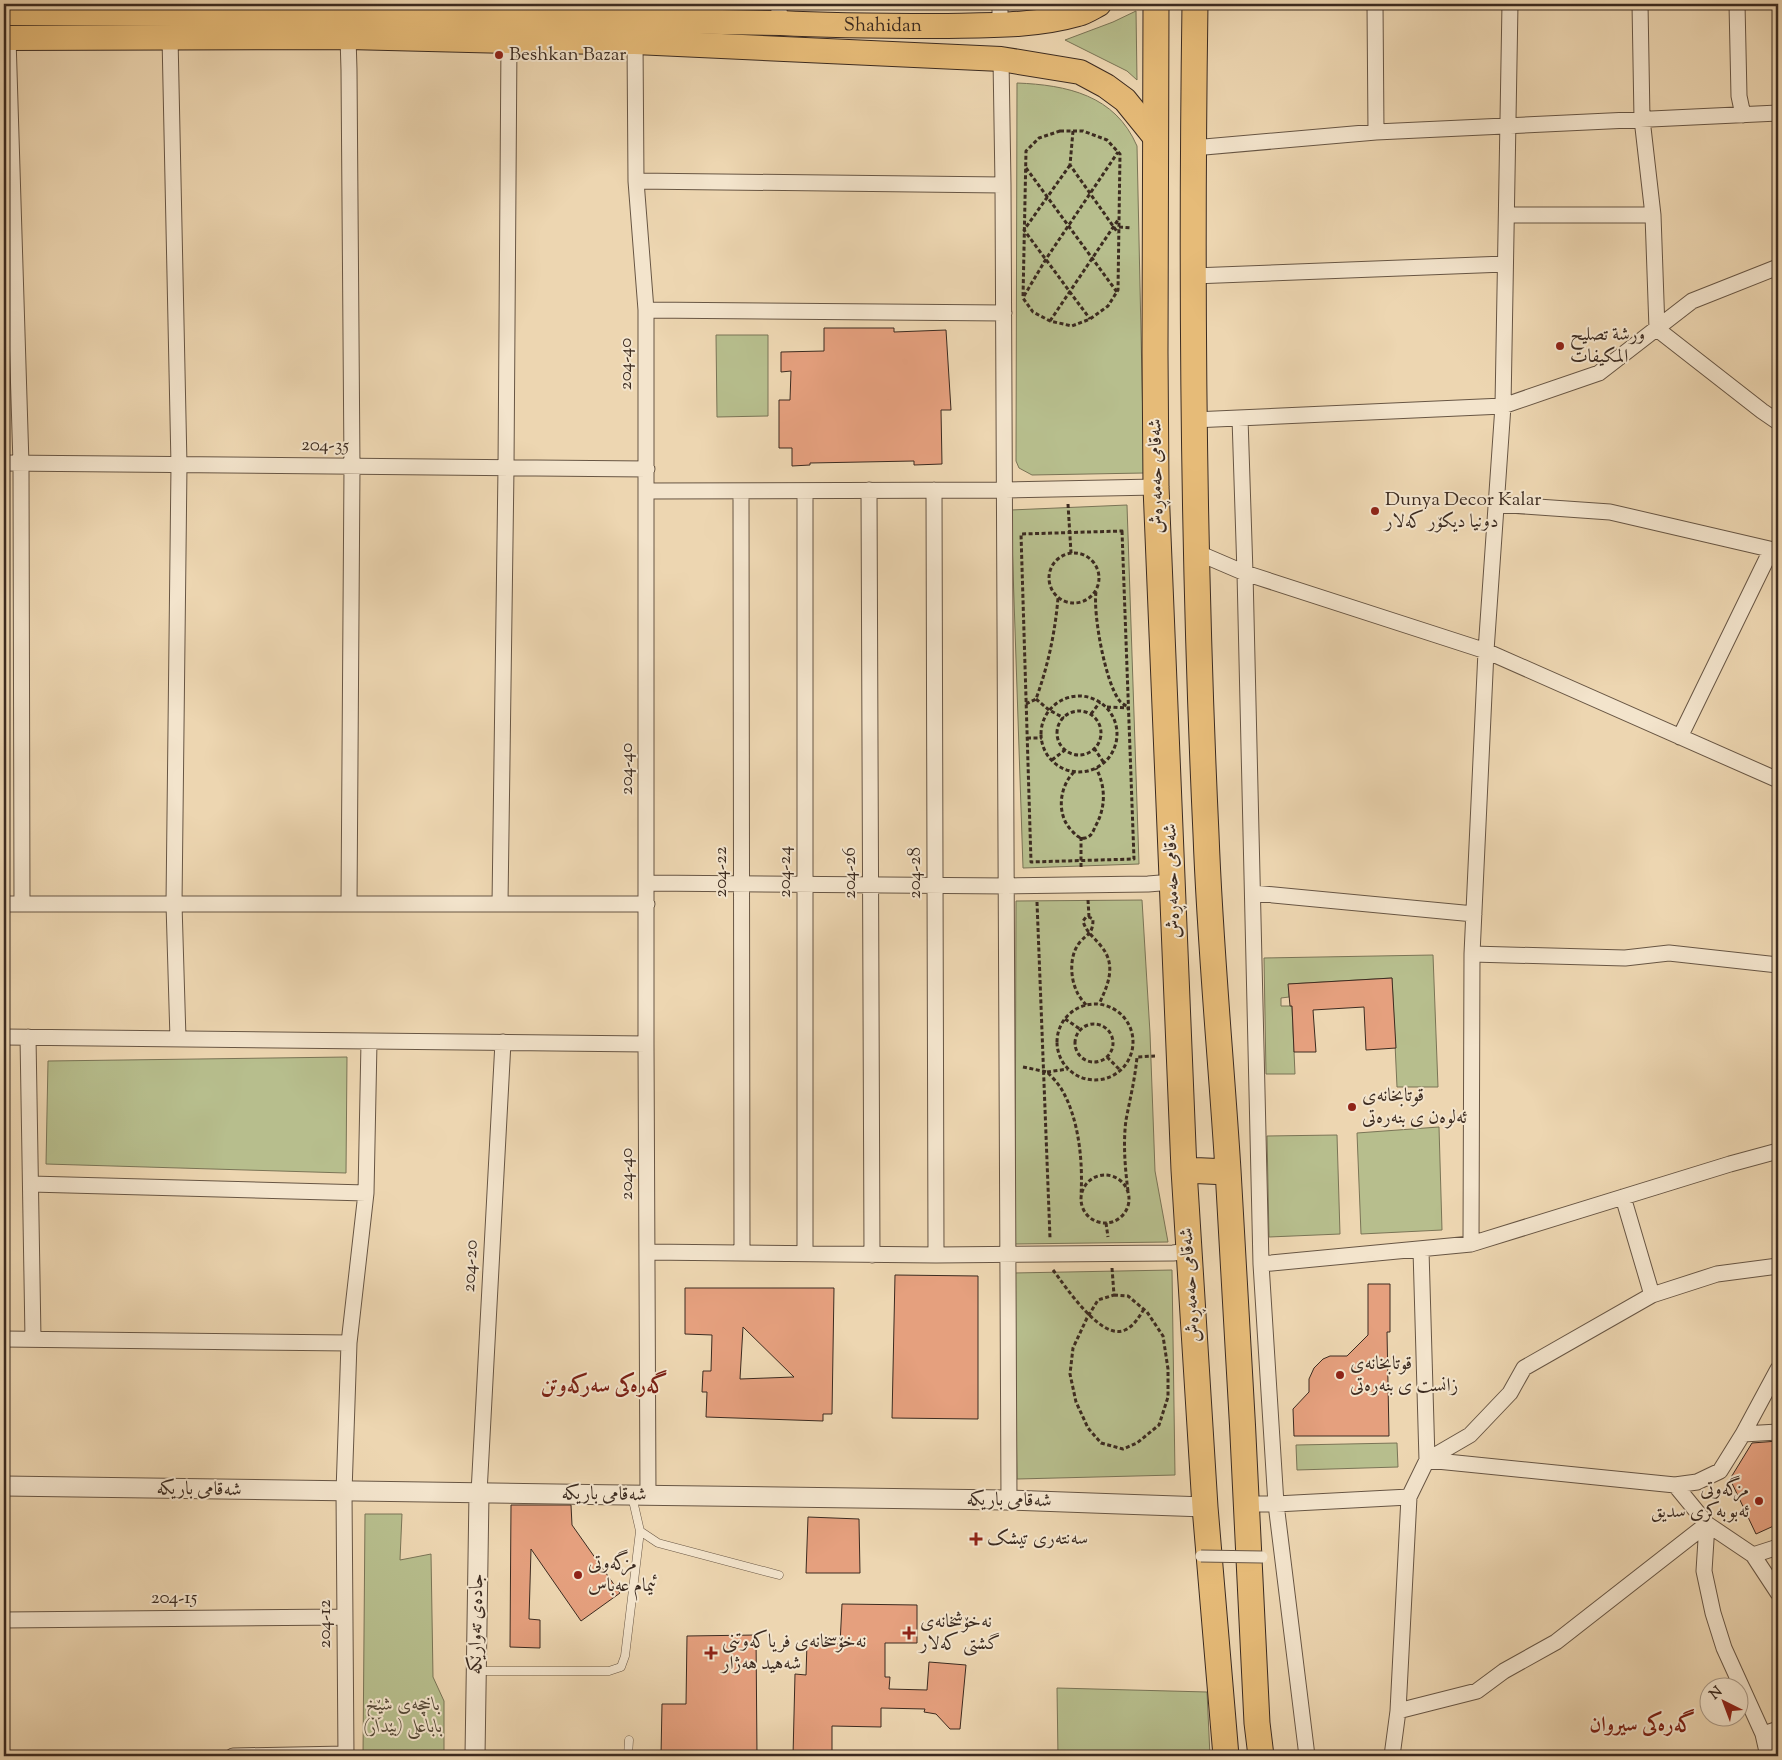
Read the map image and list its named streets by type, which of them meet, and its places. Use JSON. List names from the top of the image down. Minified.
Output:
{"streets":{"highway":["شەقامی حەمەڕەش"],"main road":["Shahidan"],"street":["204-40","204-35","204-22","204-24","204-26","204-28","204-20","شەقامی باریکە","204-15","204-12","جادەی تەوارێکە"]},"crossings":[["204-40","204-35"],["204-40","شەقامی باریکە"],["شەقامی حەمەڕەش","شەقامی باریکە"],["204-20","شەقامی باریکە"],["204-20","جادەی تەوارێکە"],["شەقامی باریکە","204-12"],["شەقامی باریکە","جادەی تەوارێکە"],["204-15","204-12"]],"districts":["گەرەکی سەرکەوتن","گەرەکی سیروان"],"parks":["باخچەی شێخ باباعلی (بێدار)"],"places":{"other":["Beshkan Bazar","ورشة تصليح المكيفات","Dunya Decor Kalar دونیا دیکۆر کەلار","قوتابخانەی ئەلوەن ی بنەرەتی","قوتابخانەی زانست ی بنەرەتی","مزگەوتی ئەبوبەکری سدیق","مزگەوتی ئیمام عەباس"],"health":["سەنتەری تیشک","نەخۆشخانەی گشتی کەلار","نەخۆسخانەی فریاکەوتنی شەهید هەژار"]},"north":"top left"}
